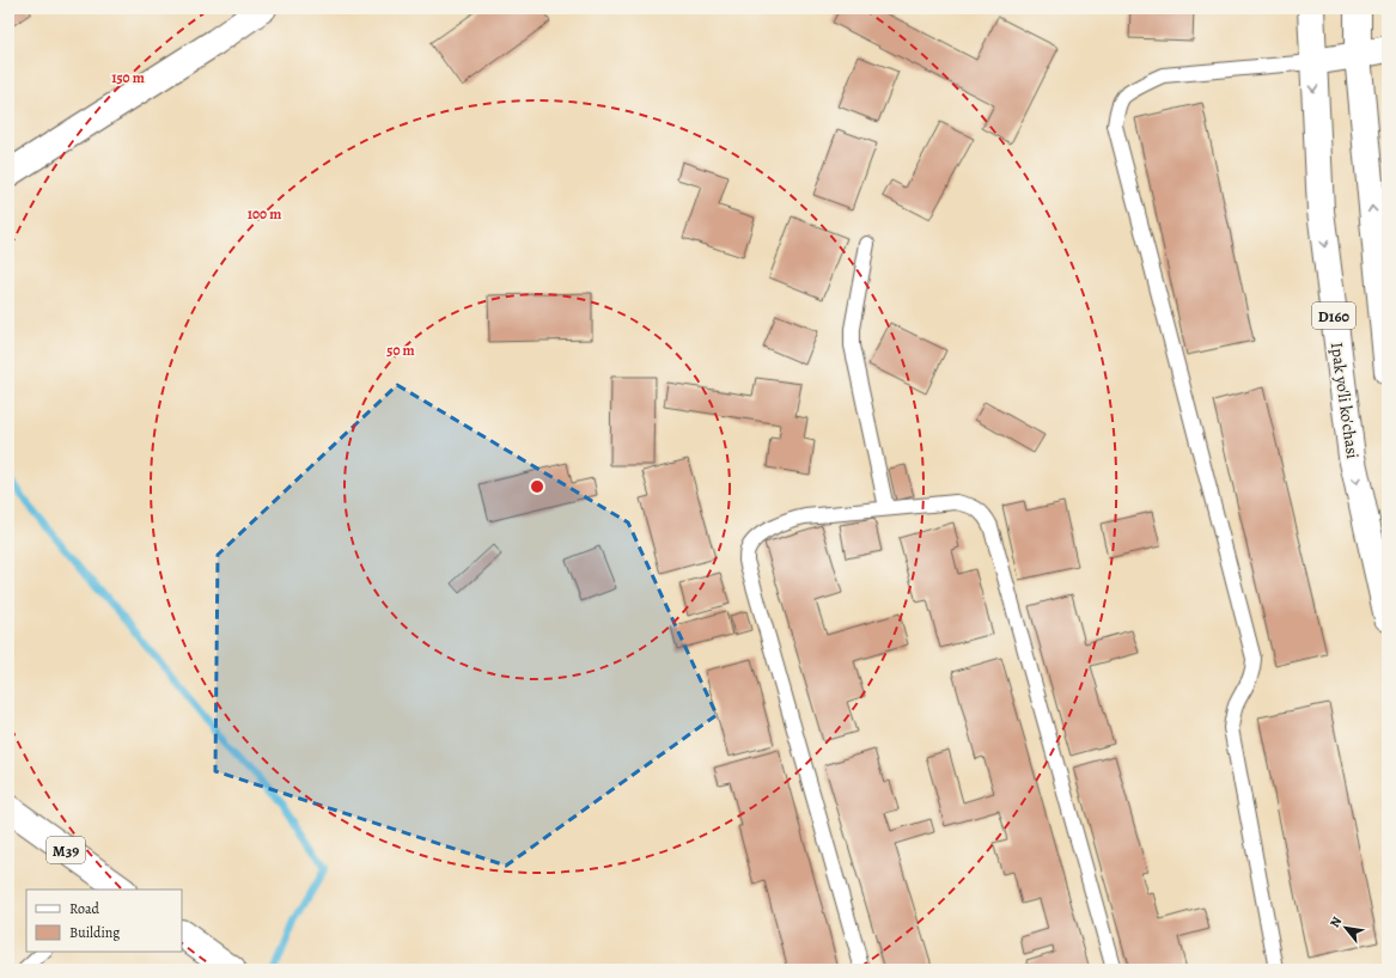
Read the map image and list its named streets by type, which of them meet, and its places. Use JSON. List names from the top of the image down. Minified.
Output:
{"streets":{"main road":["D160","Ipak yo'li ko'chasi","M39"]},"legend":["Road","Building"],"north":"top left","rings":["150 m","100 m","50 m"]}
